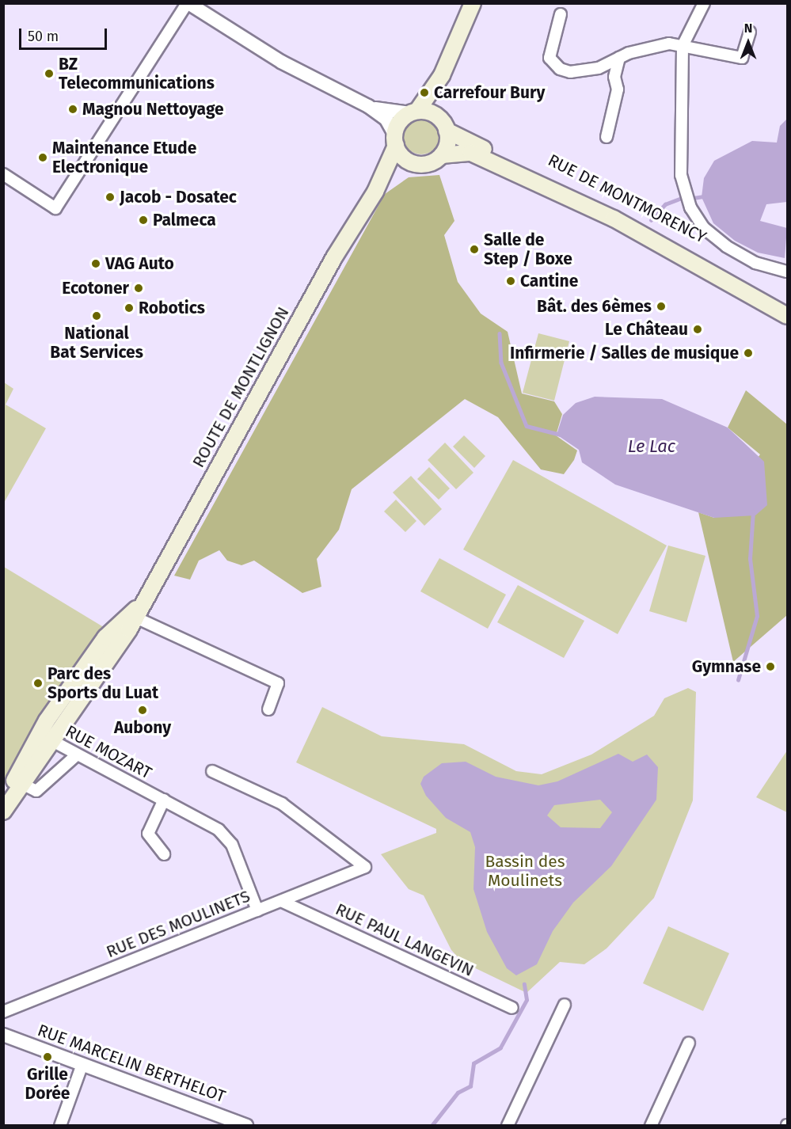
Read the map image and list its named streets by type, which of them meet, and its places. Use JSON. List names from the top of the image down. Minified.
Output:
{"streets":{"main road":["RUE DE MONTMORENCY","ROUTE DE MONTLIGNON"],"street":["RUE MOZART","RUE DES MOULINETS","RUE PAUL LANGEVIN","RUE MARCELIN BERTHELOT"]},"crossings":[["RUE DE MONTMORENCY","ROUTE DE MONTLIGNON"],["ROUTE DE MONTLIGNON","RUE MOZART"],["RUE MOZART","RUE DES MOULINETS"],["RUE DES MOULINETS","RUE PAUL LANGEVIN"]],"water":["Le Lac"],"parks":["Bassin des Moulinets"],"places":["BZ Telecommunications","Carrefour Bury","Magnou Nettoyage","Maintenance Etude Electronique","Jacob - Dosatec","Palmeca","Salle de Step / Boxe","VAG Auto","Cantine","Ecotoner","Bât. des 6èmes","Robotics","National Bat Services","Le Château","Infirmerie / Salles de musique","Gymnase","Parc des Sports du Luat","Aubony","Grille Dorée"],"scale_bar":"50 m","north":"top"}
